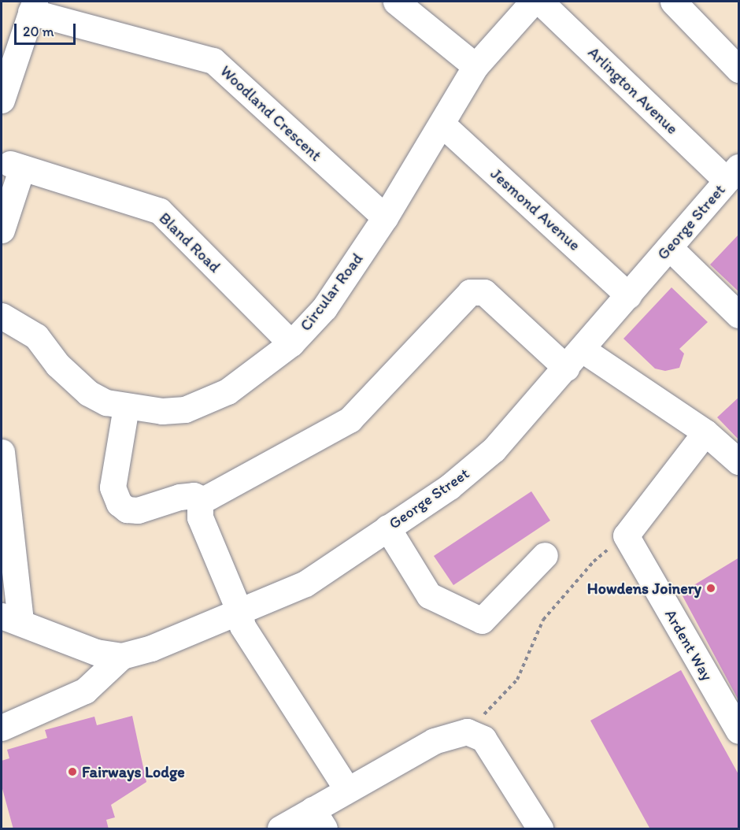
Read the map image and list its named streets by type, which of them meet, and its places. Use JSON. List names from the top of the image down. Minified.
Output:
{"streets":{"street":["Arlington Avenue","Woodland Crescent","Jesmond Avenue","George Street","Bland Road","Circular Road","Ardent Way"]},"crossings":[["Arlington Avenue","George Street"],["Woodland Crescent","Circular Road"],["Jesmond Avenue","George Street"],["Jesmond Avenue","Circular Road"],["Bland Road","Circular Road"]],"places":["Howdens Joinery","Fairways Lodge"],"scale_bar":"20 m"}
